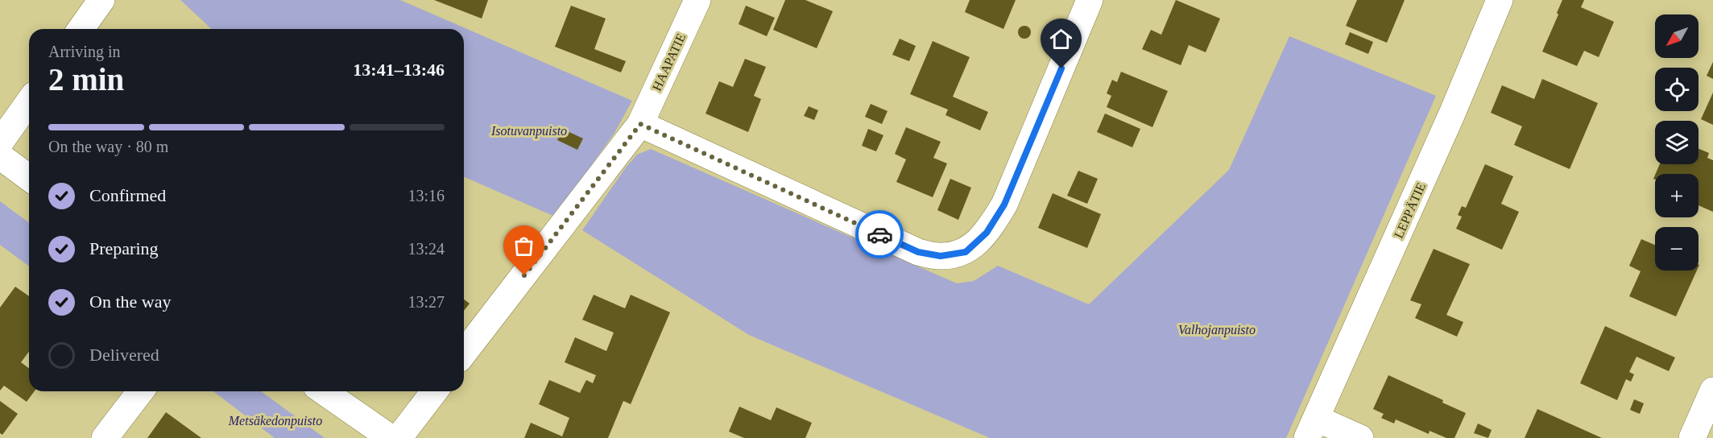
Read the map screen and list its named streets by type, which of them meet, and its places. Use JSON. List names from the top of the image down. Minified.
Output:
{"streets":{"street":["HAAPATIE","LEPPÄTIE"]},"parks":["Isotuvanpuisto","Valhojanpuisto","Metsäkedonpuisto"],"north":"bottom left","page":{"map_buttons":["+","−"],"heading":["2 min","Arriving in","13:41–13:46"],"bar":"On the way · 80 m","list":[["Confirmed","13:16"],["Preparing","13:24"],["On the way","13:27"],"Delivered"]}}
